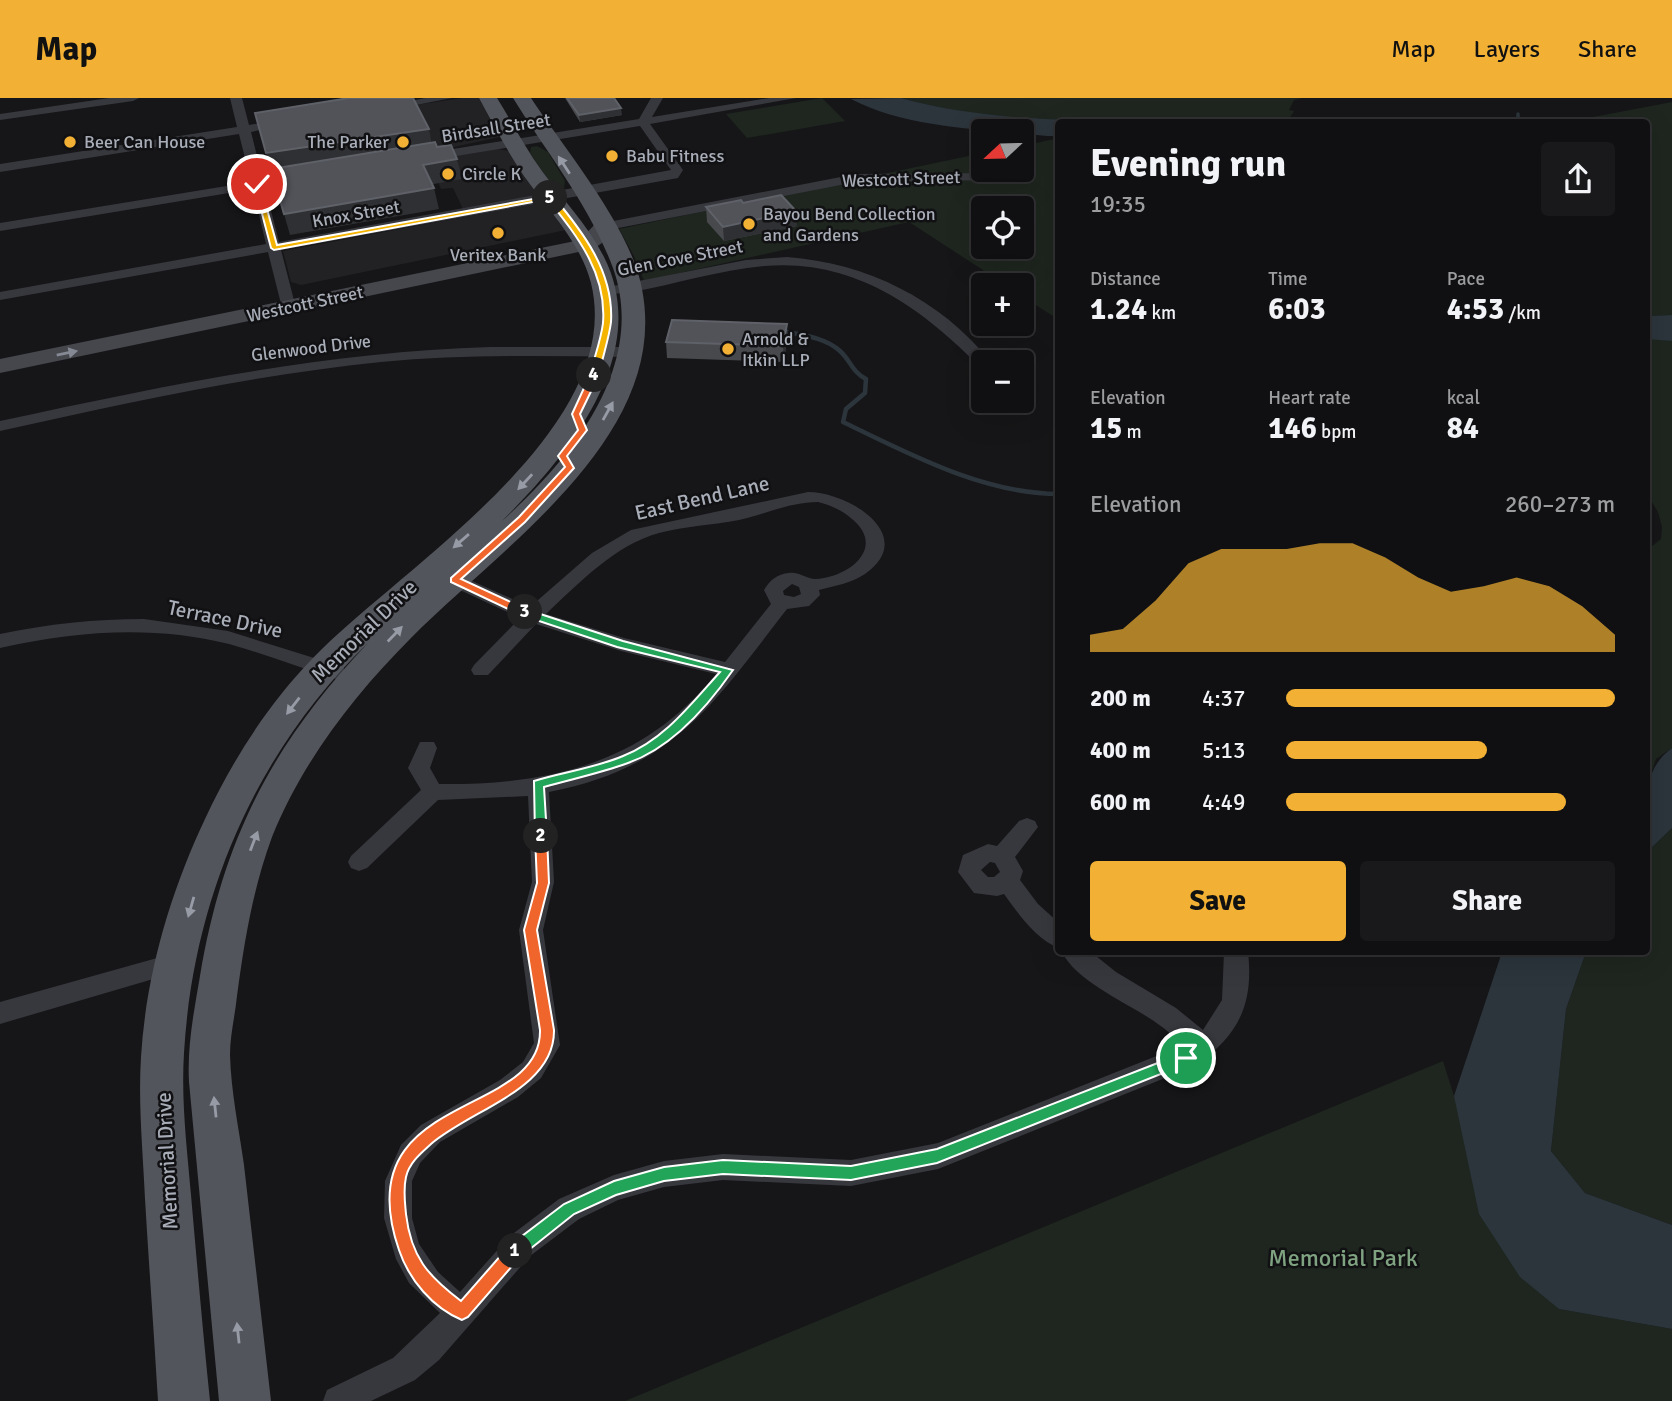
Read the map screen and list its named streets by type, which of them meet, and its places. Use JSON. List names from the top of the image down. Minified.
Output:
{"streets":{"main road":["Westcott Street","Memorial Drive"],"street":["Birdsall Street","Knox Street","Glen Cove Street","Glenwood Drive","East Bend Lane","Terrace Drive"]},"crossings":[["Birdsall Street","Knox Street"],["Birdsall Street","Memorial Drive"],["Westcott Street","Memorial Drive"],["Knox Street","Memorial Drive"],["Glen Cove Street","Memorial Drive"],["Glenwood Drive","Memorial Drive"],["Terrace Drive","Memorial Drive"]],"parks":["Memorial Park"],"places":["Beer Can House","The Parker","Babu Fitness","Circle K","Bayou Bend Collection and Gardens","Veritex Bank","Arnold & Itkin LLP"],"north":"left","page":{"header":"Map","nav":["Map","Layers","Share"],"map_buttons":["+","−"],"heading":["Evening run","19:35"],"pins":["5","4","3","2","1"],"stats":[["Distance","1.24 km"],["Time","6:03"],["Pace","4:53 /km"],["Elevation","15 m"],["Heart rate","146 bpm"],["kcal","84"]],"chart":["Elevation","260–273 m"],"list":[{"name":"200 m","note":"4:37"},{"name":"400 m","note":"5:13"},{"name":"600 m","note":"4:49"}],"buttons":["Save","Share"]}}
